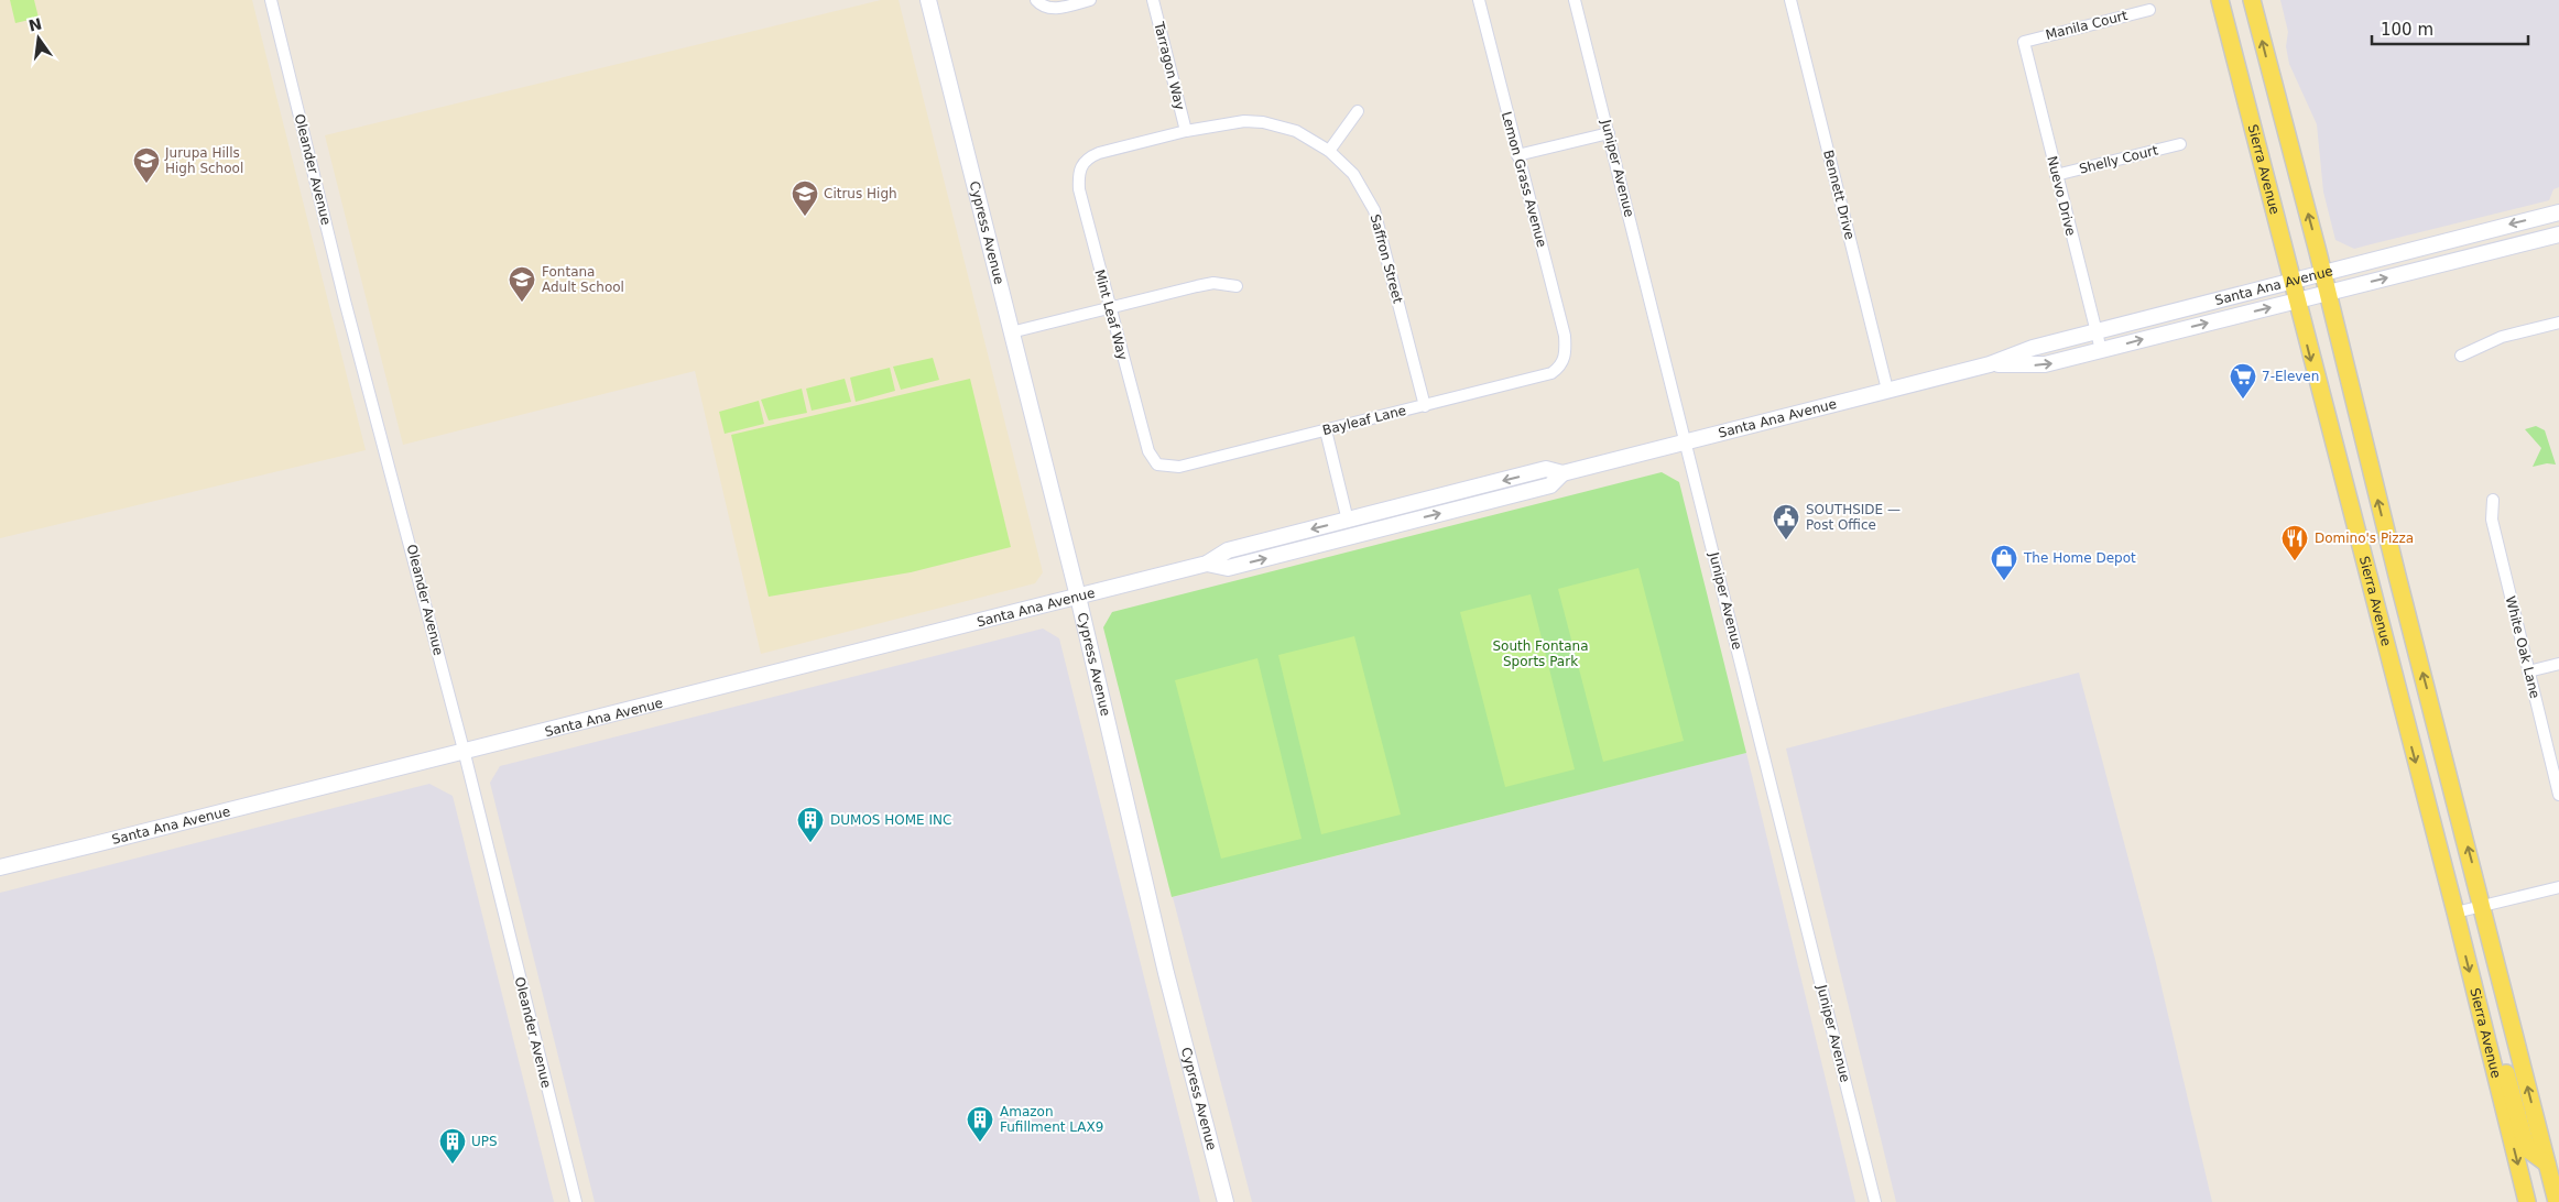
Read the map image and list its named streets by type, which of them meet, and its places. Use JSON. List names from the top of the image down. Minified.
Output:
{"streets":{"main road":["Sierra Avenue"],"street":["Manila Court","Tarragon Way","Shelly Court","Juniper Avenue","Oleander Avenue","Lemon Grass Avenue","Bennett Drive","Nuevo Drive","Cypress Avenue","Saffron Street","Santa Ana Avenue","Mint Leaf Way","Bayleaf Lane","White Oak Lane"]},"crossings":[["Manila Court","Nuevo Drive"],["Tarragon Way","Saffron Street"],["Shelly Court","Nuevo Drive"],["Juniper Avenue","Santa Ana Avenue"],["Oleander Avenue","Santa Ana Avenue"],["Sierra Avenue","Santa Ana Avenue"],["Lemon Grass Avenue","Bayleaf Lane"],["Bennett Drive","Santa Ana Avenue"],["Nuevo Drive","Santa Ana Avenue"],["Cypress Avenue","Santa Ana Avenue"],["Saffron Street","Mint Leaf Way"],["Saffron Street","Bayleaf Lane"],["Mint Leaf Way","Bayleaf Lane"]],"parks":["South Fontana Sports Park"],"places":{"school or university":["Jurupa Hills High School","Citrus High","Fontana Adult School"],"supermarket":["7-Eleven"],"public building":["SOUTHSIDE — Post Office"],"restaurant":["Domino's Pizza"],"shop":["The Home Depot"],"building":["DUMOS HOME INC","Amazon Fufillment LAX9","UPS"]},"scale_bar":"100 m","north":"top"}
